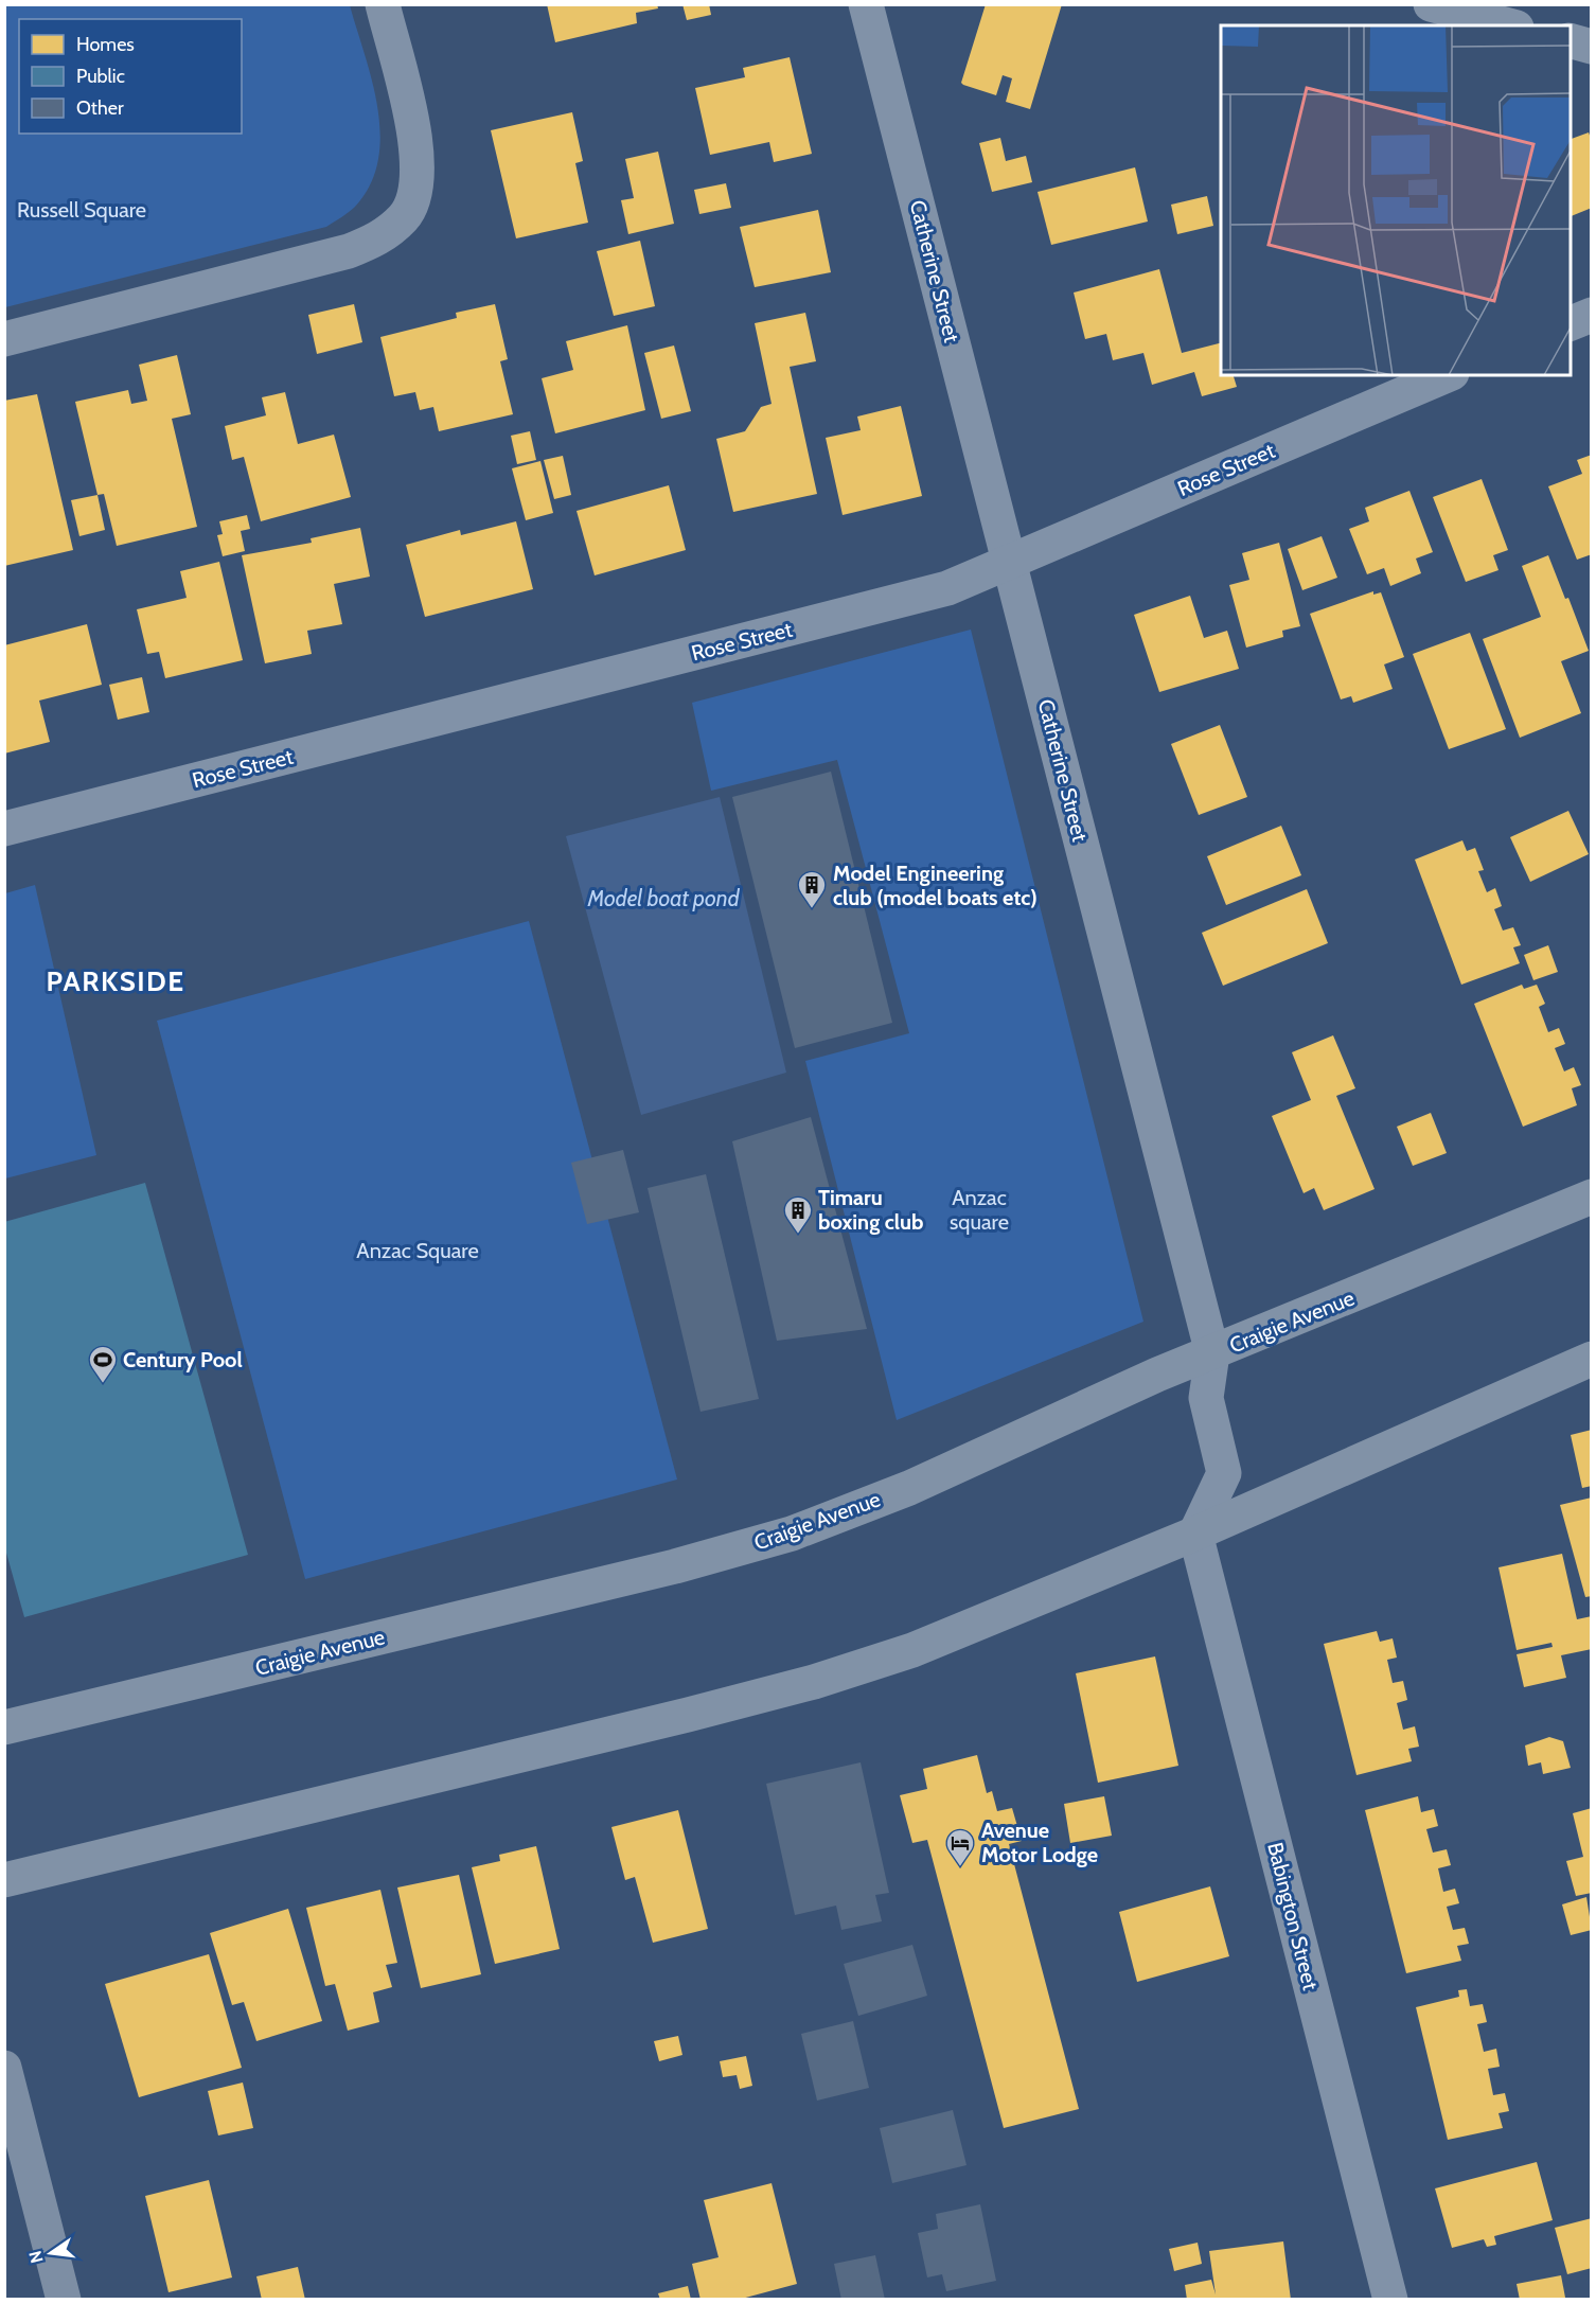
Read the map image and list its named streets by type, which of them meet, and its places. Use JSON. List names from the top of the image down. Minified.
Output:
{"streets":{"highway":["Craigie Avenue"],"street":["Catherine Street","Rose Street","Babington Street"]},"crossings":[["Catherine Street","Rose Street"],["Catherine Street","Craigie Avenue"],["Catherine Street","Babington Street"]],"districts":["PARKSIDE"],"water":["Model boat pond"],"parks":["Russell Square","Anzac square","Anzac Square"],"places":{"building":["Model Engineering club (model boats etc)","Timaru boxing club"],"sports":["Century Pool"],"hotel":["Avenue Motor Lodge"]},"legend":["Homes","Public","Other"],"north":"left"}
